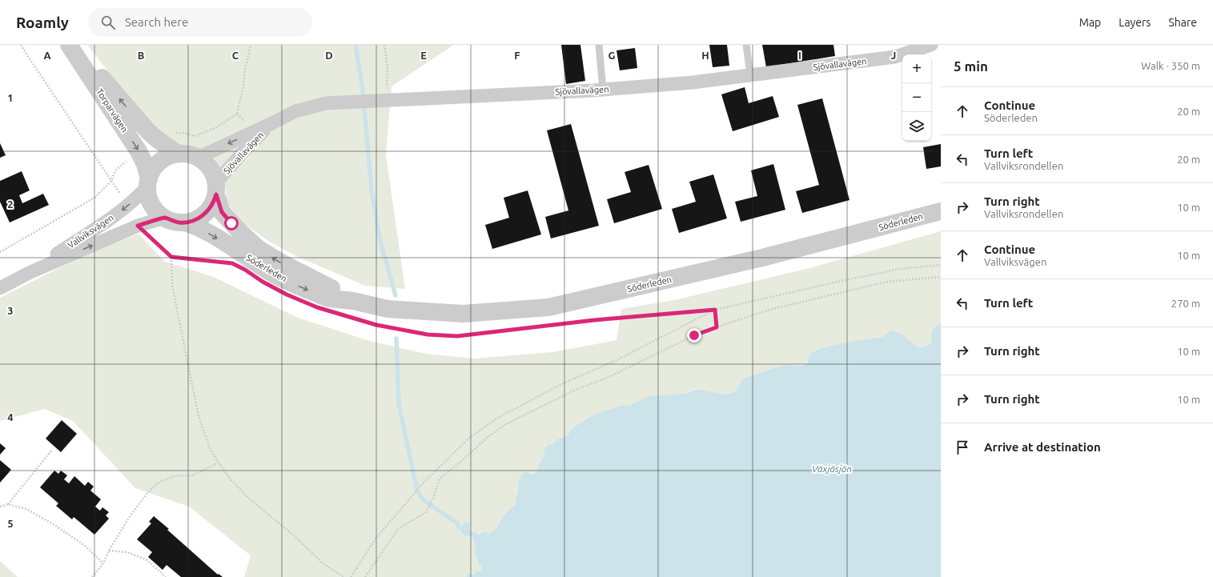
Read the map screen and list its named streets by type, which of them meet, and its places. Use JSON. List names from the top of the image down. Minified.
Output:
{"streets":{"street":["Sjövallavägen","Torparvägen","Söderleden","Vallviksvägen"]},"crossings":[["Sjövallavägen","Torparvägen"],["Sjövallavägen","Söderleden"],["Sjövallavägen","Vallviksvägen"],["Torparvägen","Söderleden"],["Torparvägen","Vallviksvägen"],["Söderleden","Vallviksvägen"]],"water":["Växjösjön"],"page":{"header":"Roamly","search":"Search here","nav":["Map","Layers","Share"],"heading":["5 min","Walk · 350 m"],"map_buttons":["+","−"],"list":[["Continue","Söderleden","20 m"],["Turn left","Vallviksrondellen","20 m"],["Turn right","Vallviksrondellen","10 m"],["Continue","Vallviksvägen","10 m"],["Turn left","270 m"],["Turn right","10 m"],["Turn right","10 m"],"Arrive at destination"]},"grid":{"columns":["A","B","C","D","E","F","G","H","I","J"],"rows":["1","2","3","4","5"]}}
